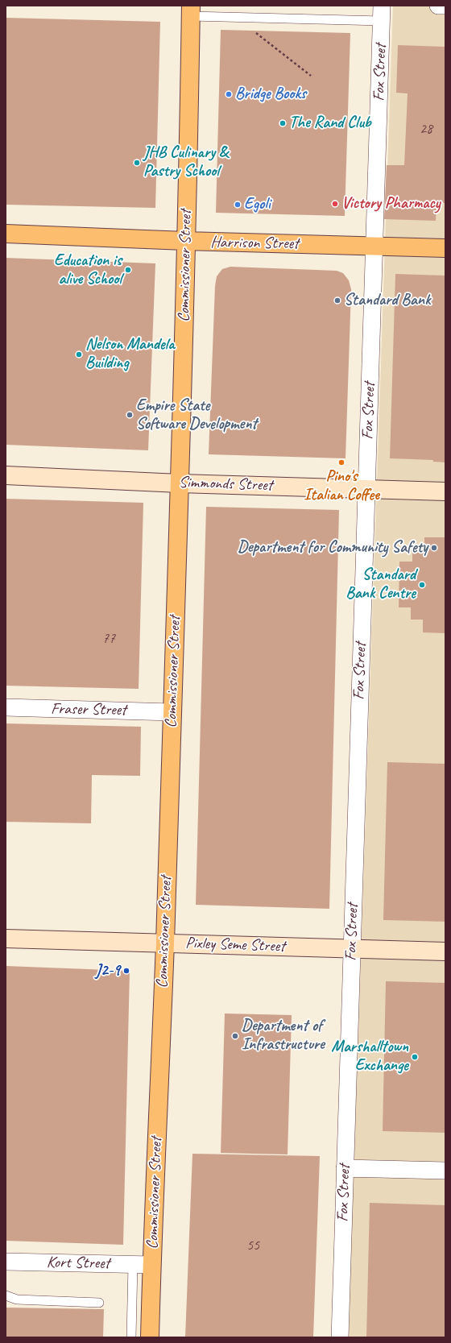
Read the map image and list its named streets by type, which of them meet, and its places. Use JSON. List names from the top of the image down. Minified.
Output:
{"streets":{"main road":["Harrison Street","Commissioner Street","Simmonds Street","Pixley Seme Street"],"street":["Fox Street","Fraser Street","Kort Street"]},"crossings":[["Fox Street","Harrison Street"],["Fox Street","Simmonds Street"],["Fox Street","Pixley Seme Street"],["Harrison Street","Commissioner Street"],["Commissioner Street","Simmonds Street"],["Commissioner Street","Fraser Street"],["Commissioner Street","Pixley Seme Street"],["Commissioner Street","Kort Street"]],"places":["Bridge Books","The Rand Club","JHB Culinary & Pastry School","Victory Pharmacy","Egoli","Education is alive School","Standard Bank","Nelson Mandela Building","Empire State Software Development","Pino's Italian Coffee","Department for Community Safety","Standard Bank Centre","J2-9","Department of Infrastructure","Marshalltown Exchange"],"house_numbers":["28","77","55"]}
